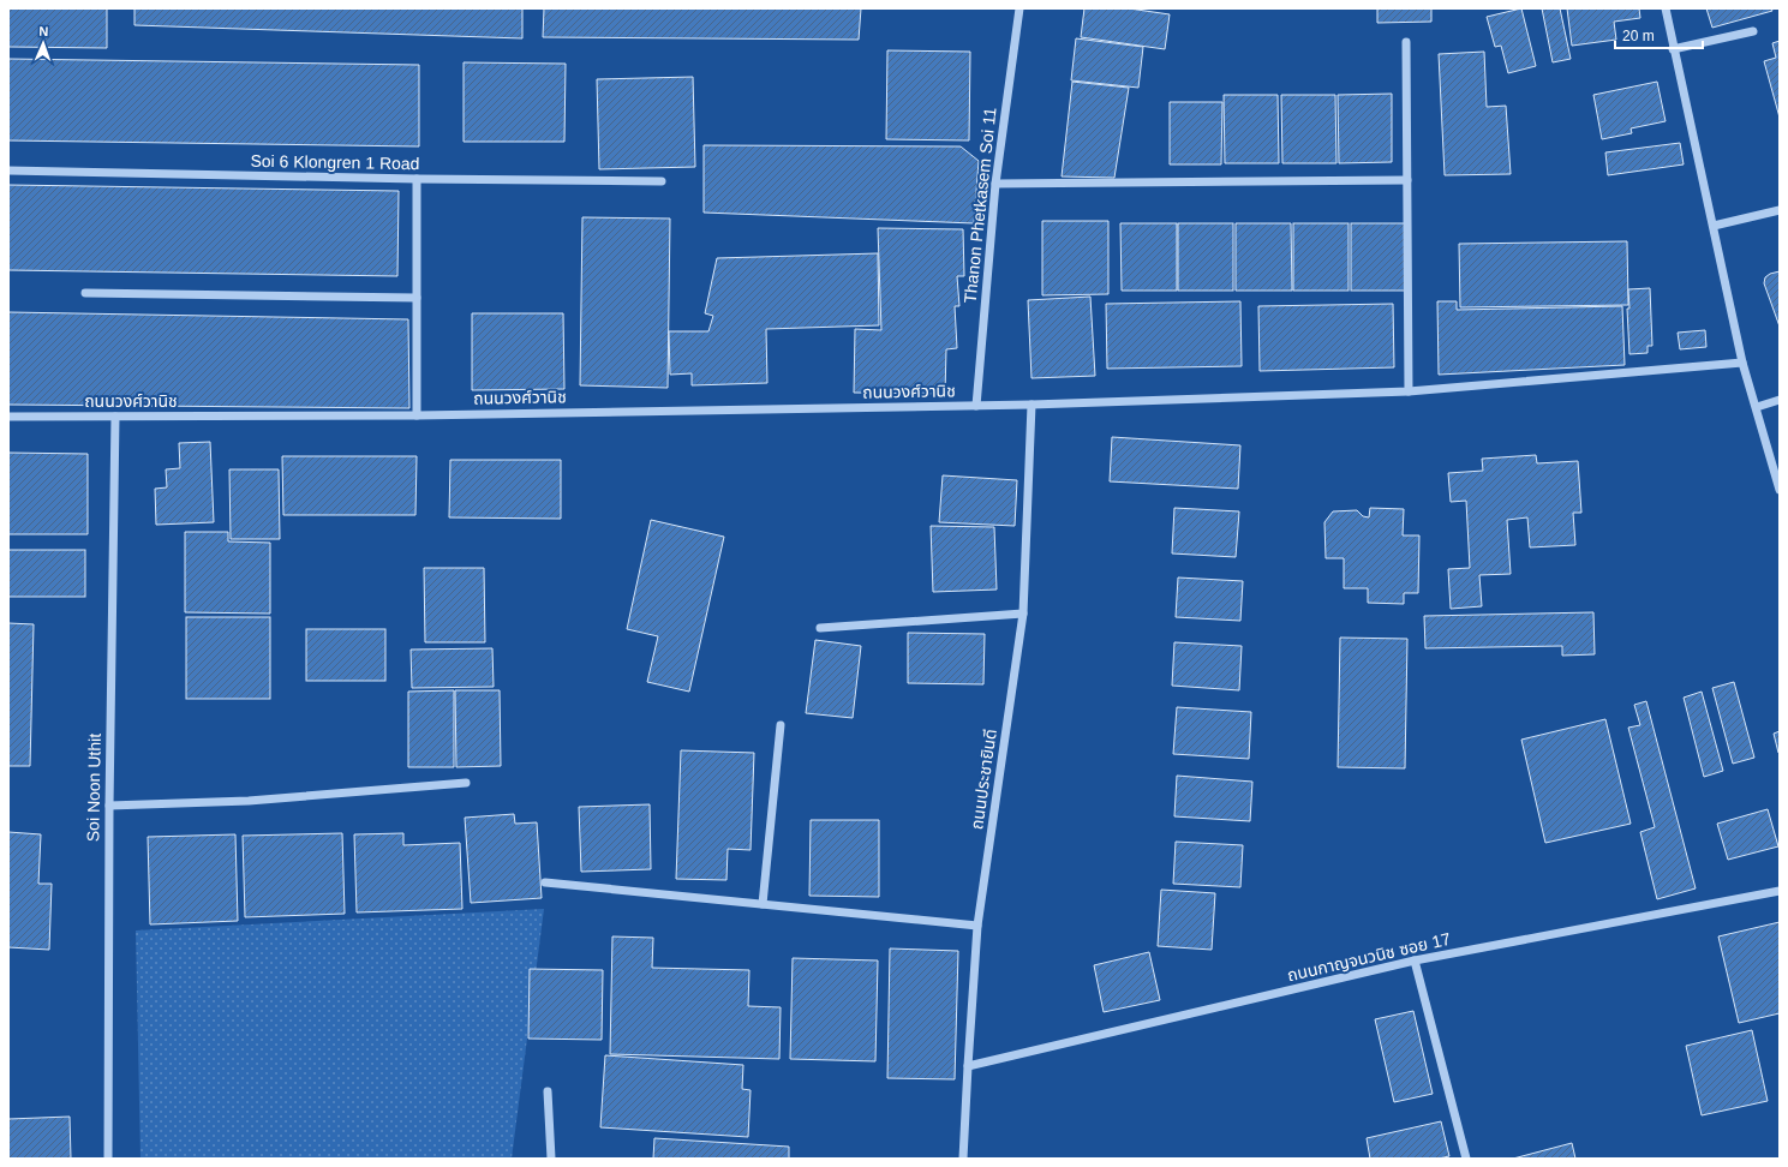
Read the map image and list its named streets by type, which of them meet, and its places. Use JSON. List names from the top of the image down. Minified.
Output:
{"streets":{"street":["Soi 6 Klongren 1 Road","Thanon Phetkasem Soi 11","ถนนวงศ์วานิช","ถนนประชายินดี","Soi Noon Uthit","ถนนกาญจนวนิช ซอย 17"]},"crossings":[["Thanon Phetkasem Soi 11","ถนนวงศ์วานิช"],["ถนนวงศ์วานิช","ถนนประชายินดี"],["ถนนวงศ์วานิช","Soi Noon Uthit"],["ถนนประชายินดี","ถนนกาญจนวนิช ซอย 17"]],"scale_bar":"20 m","north":"top"}
